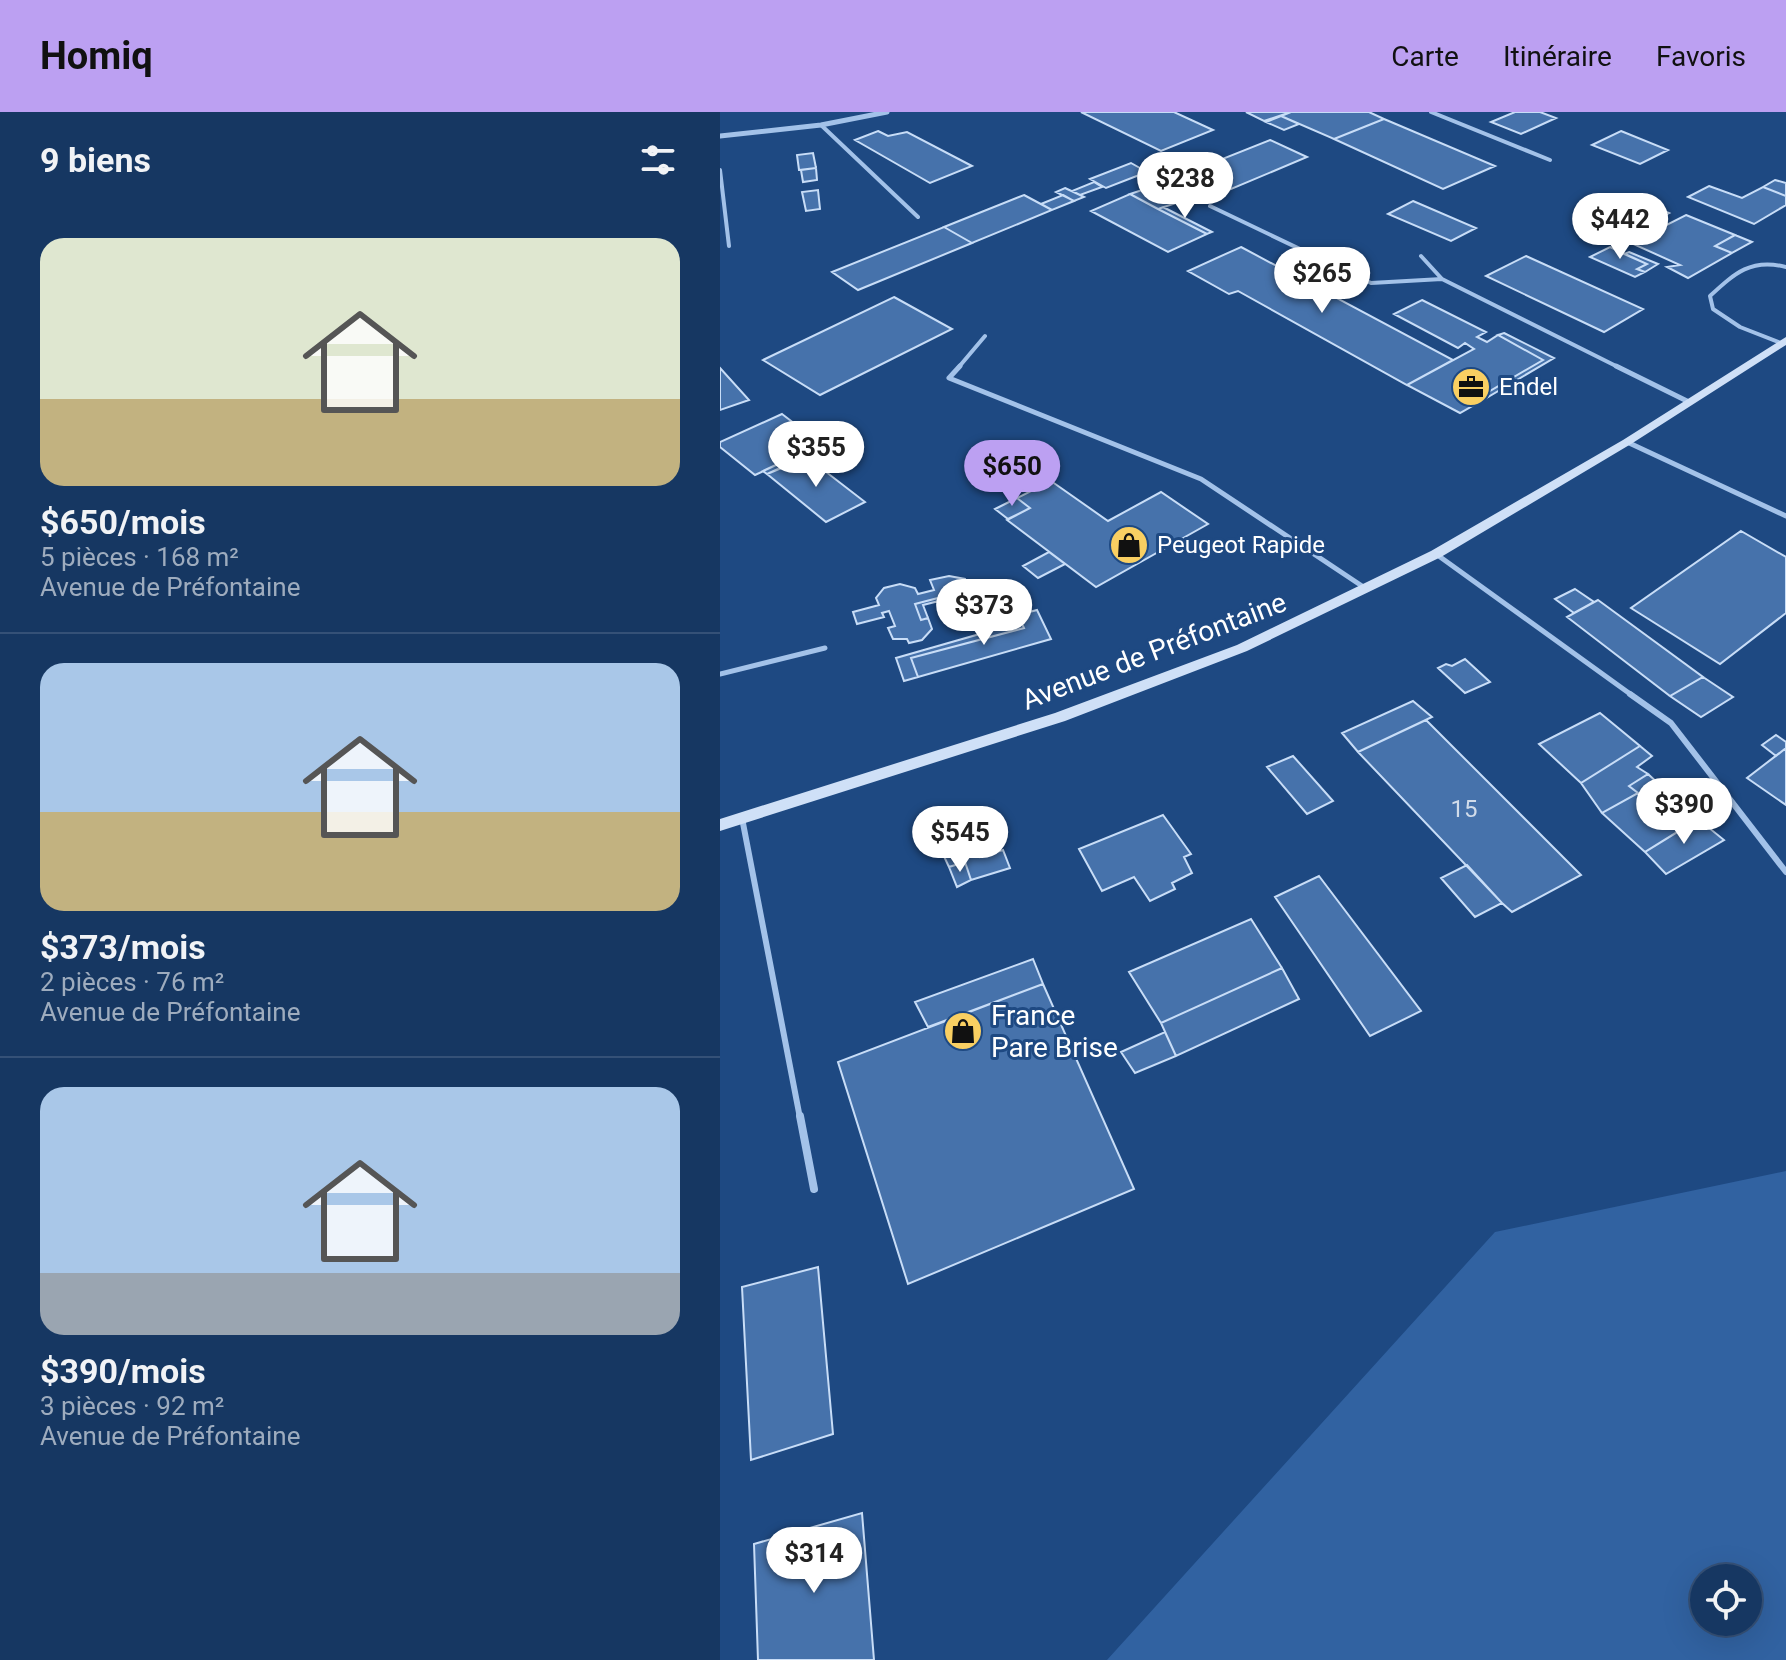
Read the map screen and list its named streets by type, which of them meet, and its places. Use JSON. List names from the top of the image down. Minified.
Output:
{"streets":{"main road":["Avenue de Préfontaine"]},"places":{"office":["Endel"],"shop":["Peugeot Rapide","France Pare Brise"]},"house_numbers":["15"],"page":{"header":"Homiq","nav":["Carte","Itinéraire","Favoris"],"heading":"9 biens","price":["$238","$442","$265","$355","$650","$373","$390","$545","$314"],"list":[{"name":"$650/mois","note":"5 pièces · 168 m² · Avenue de Préfontaine"},{"name":"$373/mois","note":"2 pièces · 76 m² · Avenue de Préfontaine"},{"name":"$390/mois","note":"3 pièces · 92 m² · Avenue de Préfontaine"}]}}
